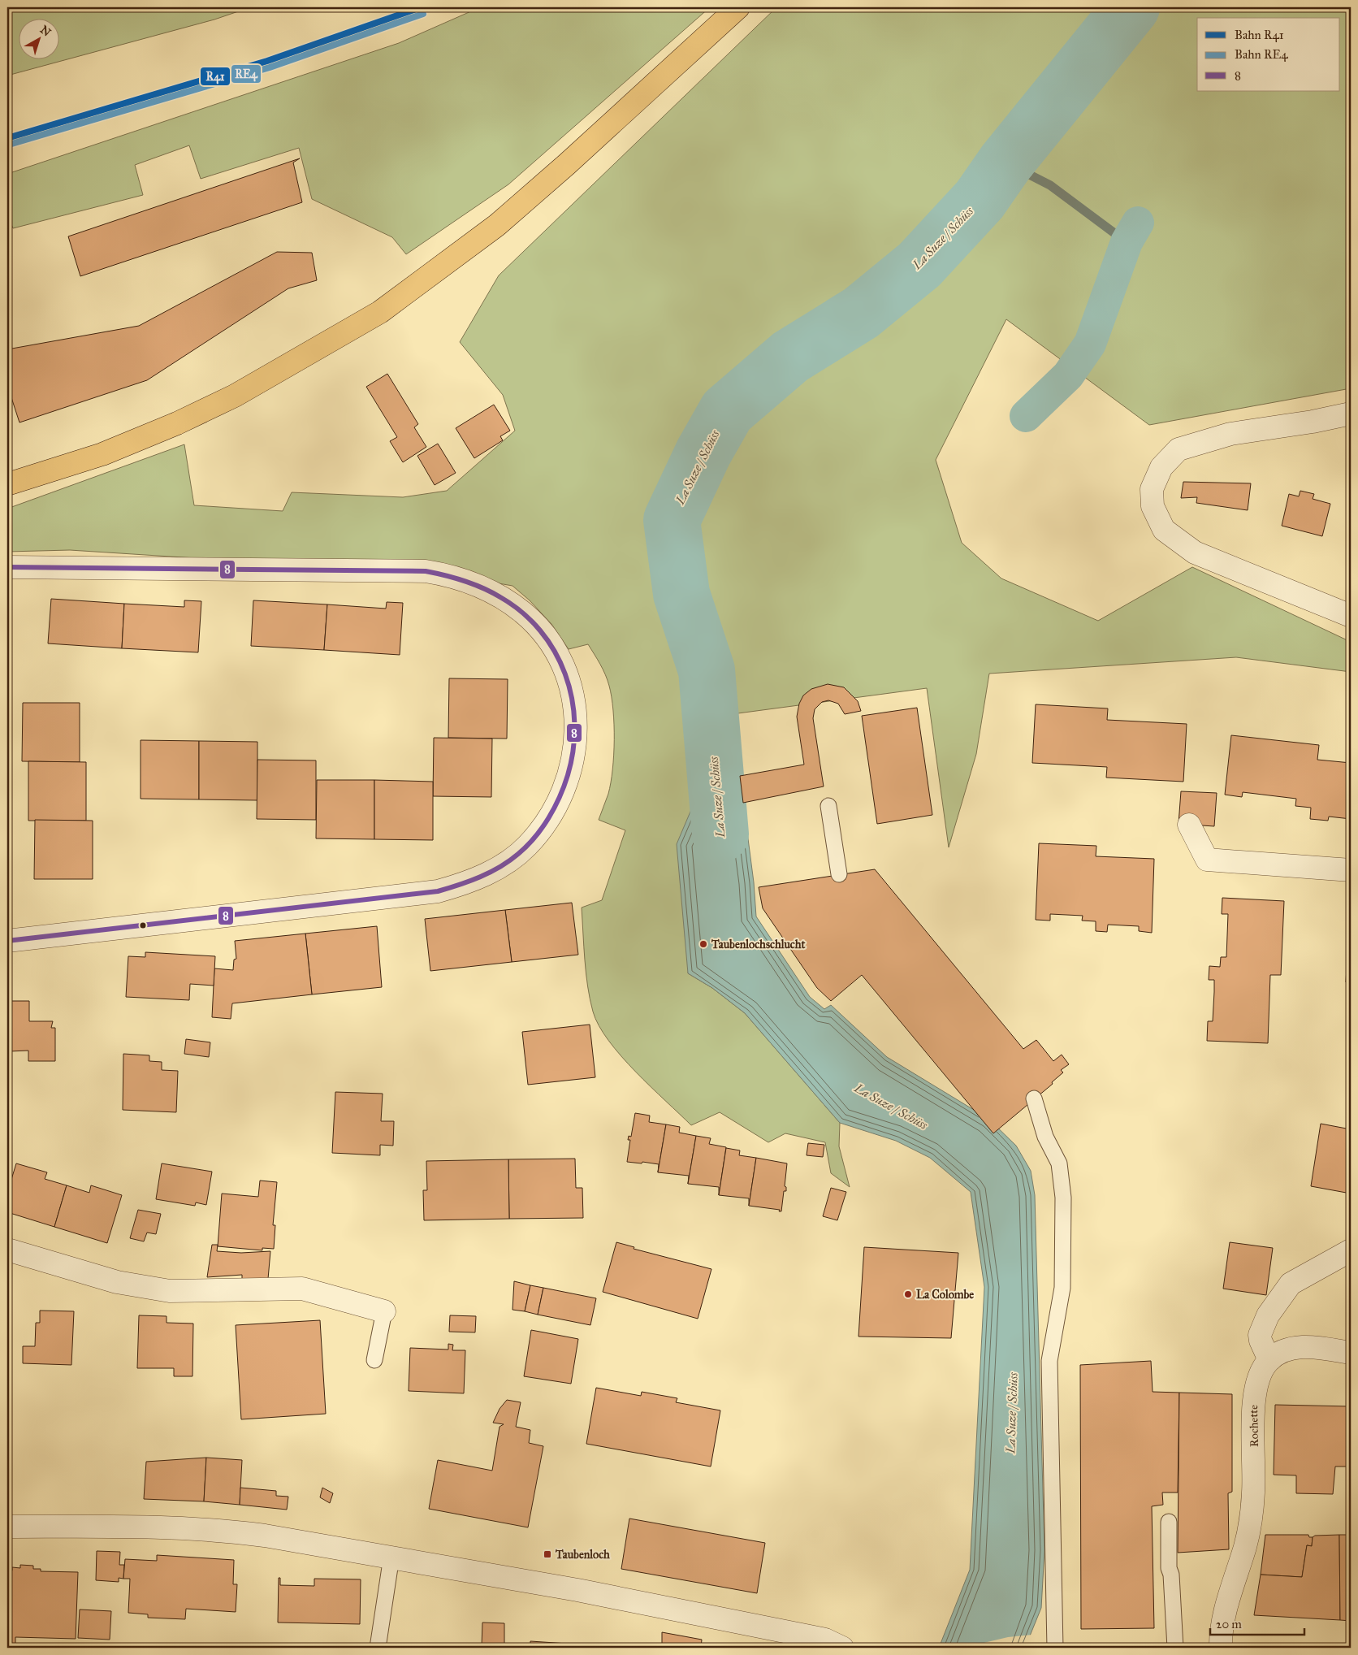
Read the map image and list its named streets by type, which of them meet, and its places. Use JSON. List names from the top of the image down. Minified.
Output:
{"streets":{"street":["Rochette"]},"water":["La Suze / Schüss"],"places":{"other":["Taubenlochschlucht","La Colombe"],"transit":["Taubenloch"]},"lines":["rail line R41","rail line RE4","transit line 8"],"legend":["Bahn R41","Bahn RE4","8"],"scale_bar":"20 m","north":"top right"}
